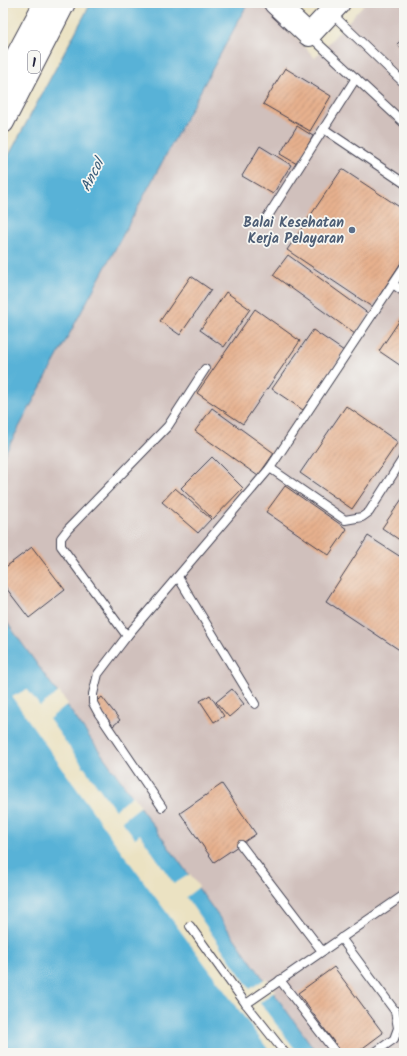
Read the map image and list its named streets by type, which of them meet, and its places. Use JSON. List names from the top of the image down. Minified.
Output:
{"streets":{"highway":["1"]},"water":["Ancol"],"places":["Balai Kesehatan Kerja Pelayaran"]}
